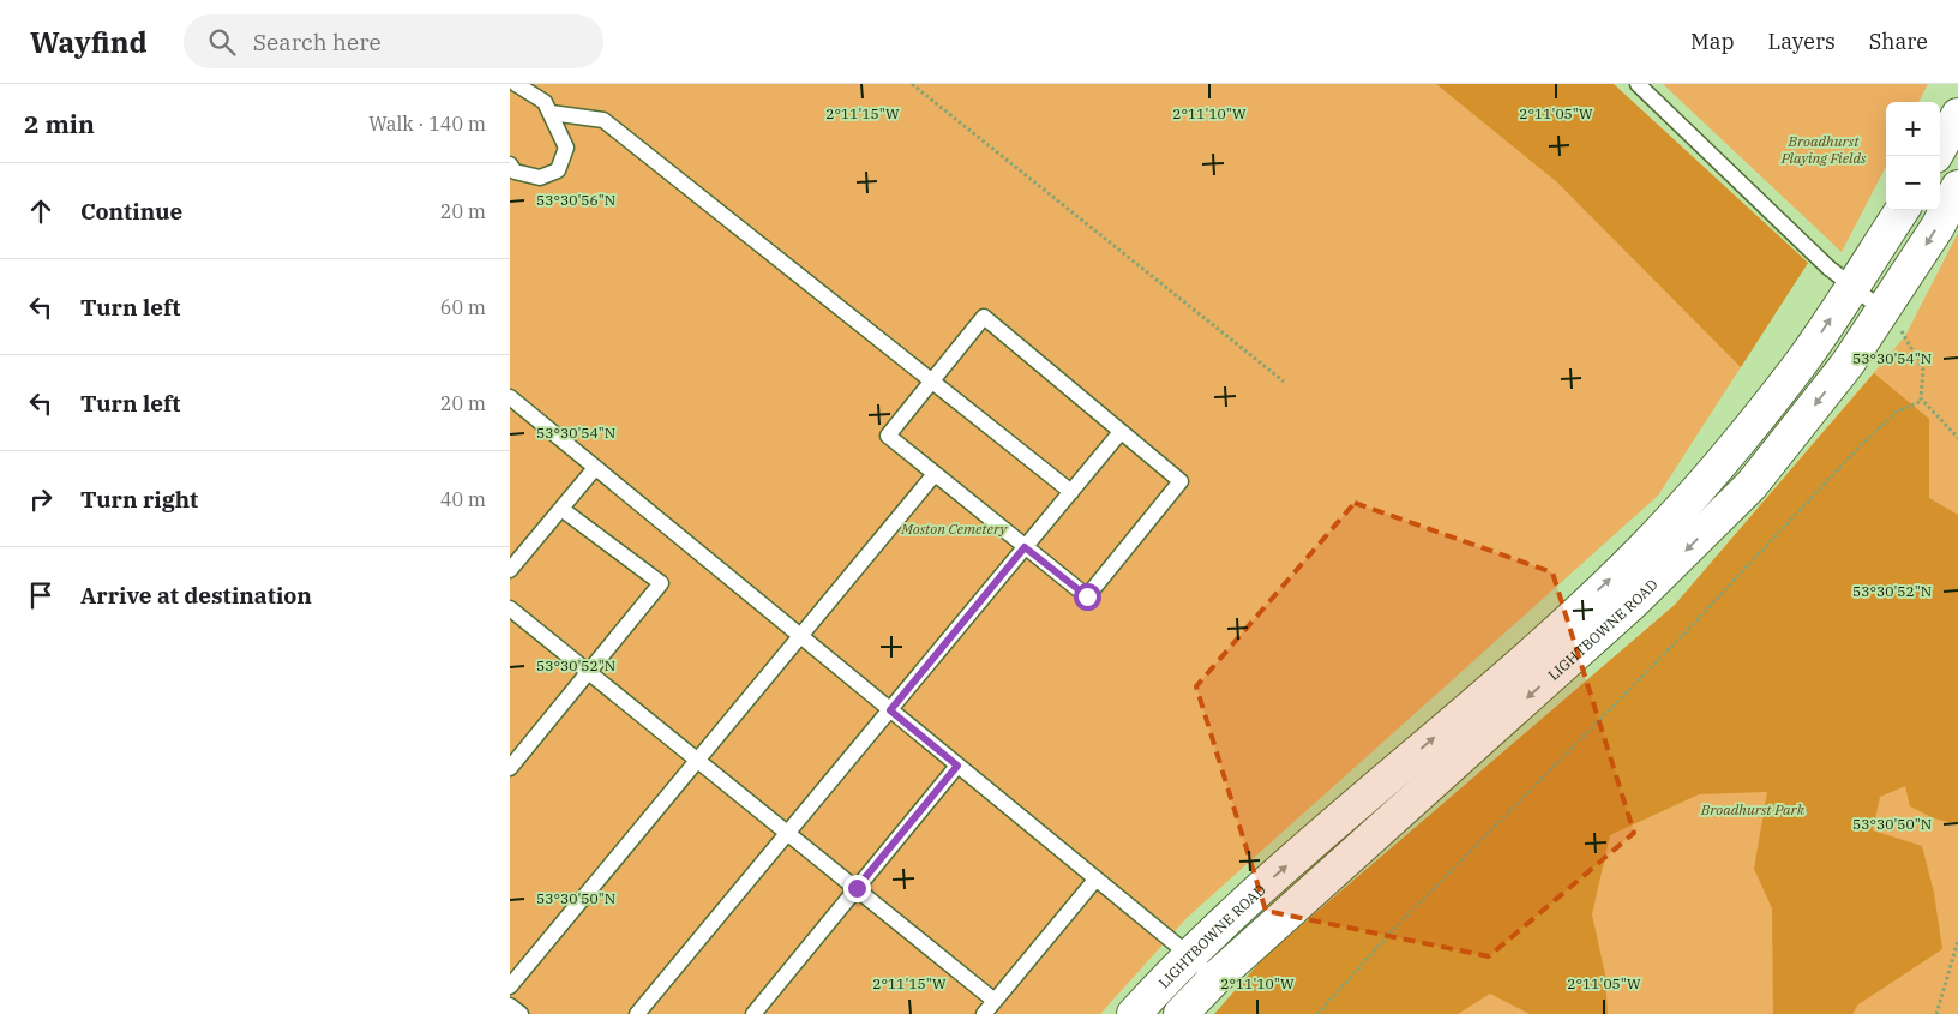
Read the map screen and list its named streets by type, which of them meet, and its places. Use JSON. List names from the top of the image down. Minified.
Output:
{"streets":{"main road":["LIGHTBOWNE ROAD"]},"parks":["Broadhurst Playing Fields","Moston Cemetery","Broadhurst Park"],"page":{"header":"Wayfind","search":"Search here","nav":["Map","Layers","Share"],"heading":["2 min","Walk · 140 m"],"map_buttons":["+","−"],"list":[["Continue","20 m"],["Turn left","60 m"],["Turn left","20 m"],["Turn right","40 m"],"Arrive at destination"]},"coordinates":["2°11'15\"W","2°11'10\"W","2°11'05\"W","53°30'56\"N","53°30'54\"N","53°30'52\"N","53°30'50\"N"]}
